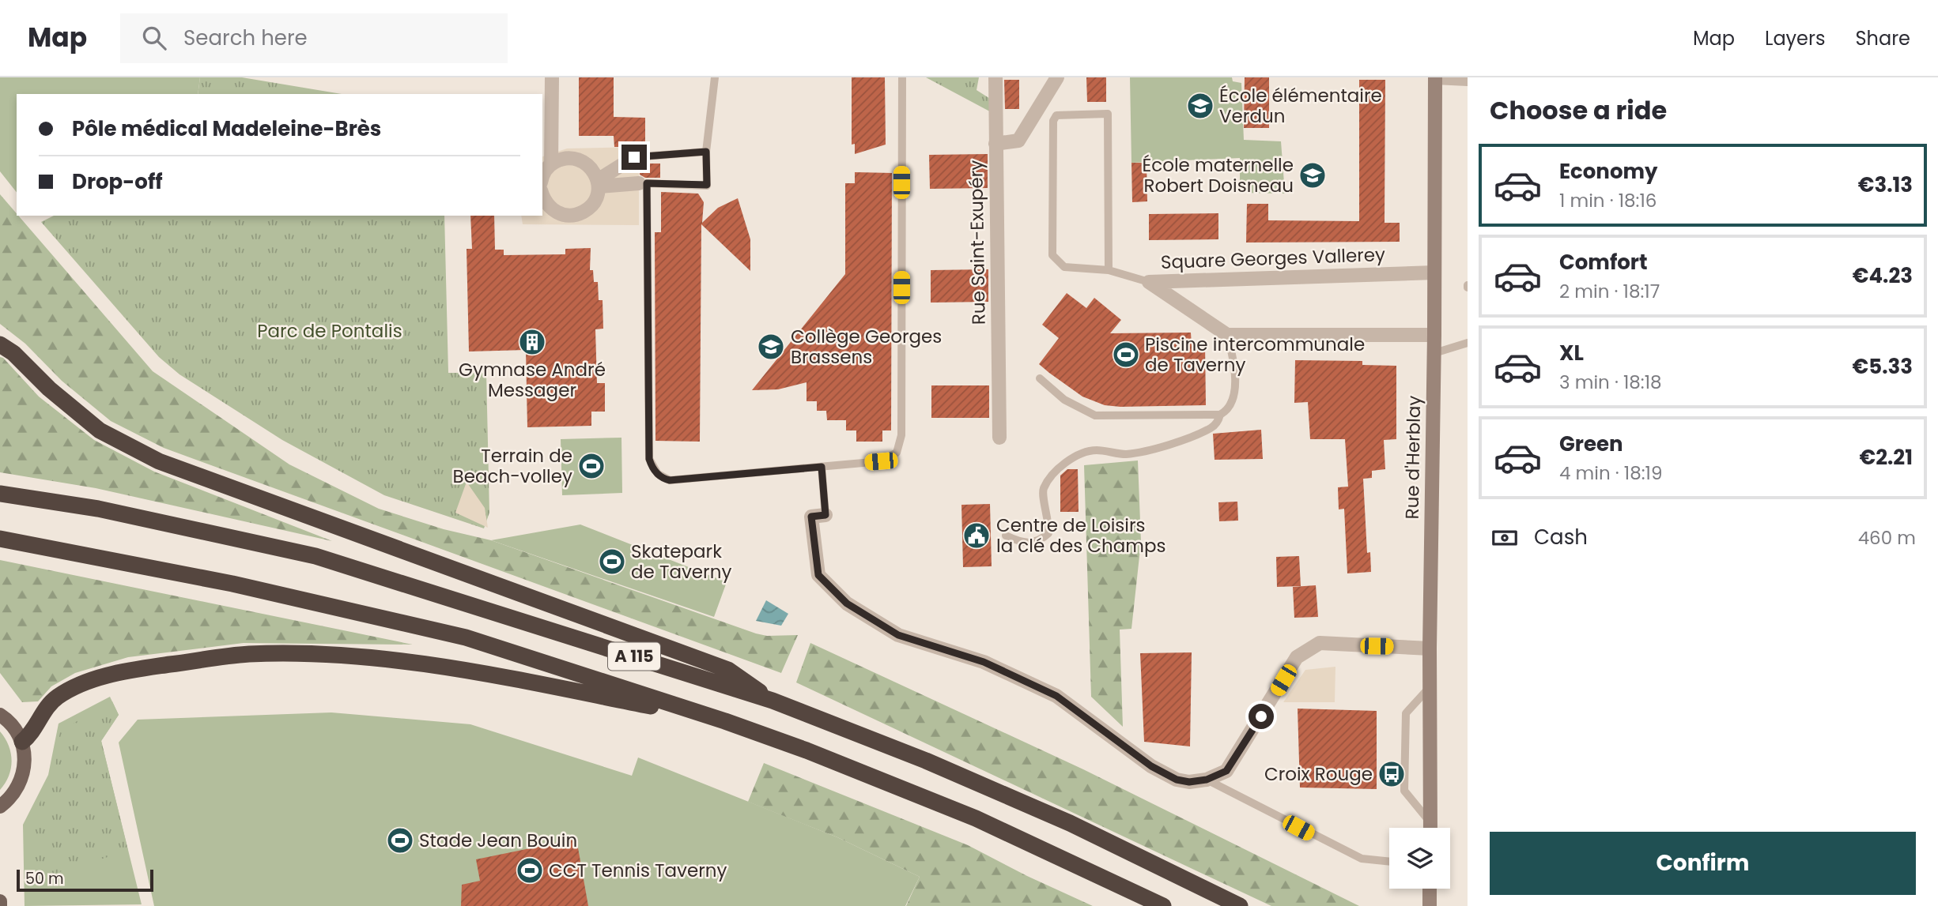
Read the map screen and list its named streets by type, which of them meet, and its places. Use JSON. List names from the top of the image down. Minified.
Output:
{"streets":{"highway":["A 115"],"main road":["Rue d'Herblay"],"street":["Rue Saint-Exupéry","Square Georges Vallerey"]},"crossings":[["Square Georges Vallerey","Rue d'Herblay"]],"parks":["Parc de Pontalis"],"places":{"school or university":["École élémentaire Verdun","École maternelle Robert Doisneau","Collège Georges Brassens"],"building":["Gymnase André Messager"],"sports":["Piscine intercommunale de Taverny","Terrain de Beach-volley","Skatepark de Taverny","Stade Jean Bouin","CCT Tennis Taverny"],"public building":["Centre de Loisirs la clé des Champs"],"bus stop":["Croix Rouge"]},"scale_bar":"50 m","page":{"header":"Map","search":"Search here","nav":["Map","Layers","Share"],"heading":"Choose a ride","banner":["Pôle médical Madeleine-Brès","Drop-off"],"list":[{"name":"Economy","note":"1 min · 18:16","value":"€3.13"},{"name":"Comfort","note":"2 min · 18:17","value":"€4.23"},{"name":"XL","note":"3 min · 18:18","value":"€5.33"},{"name":"Green","note":"4 min · 18:19","value":"€2.21"}],"pay":["Cash","460 m"],"buttons":"Confirm","scale":"50 m"}}
